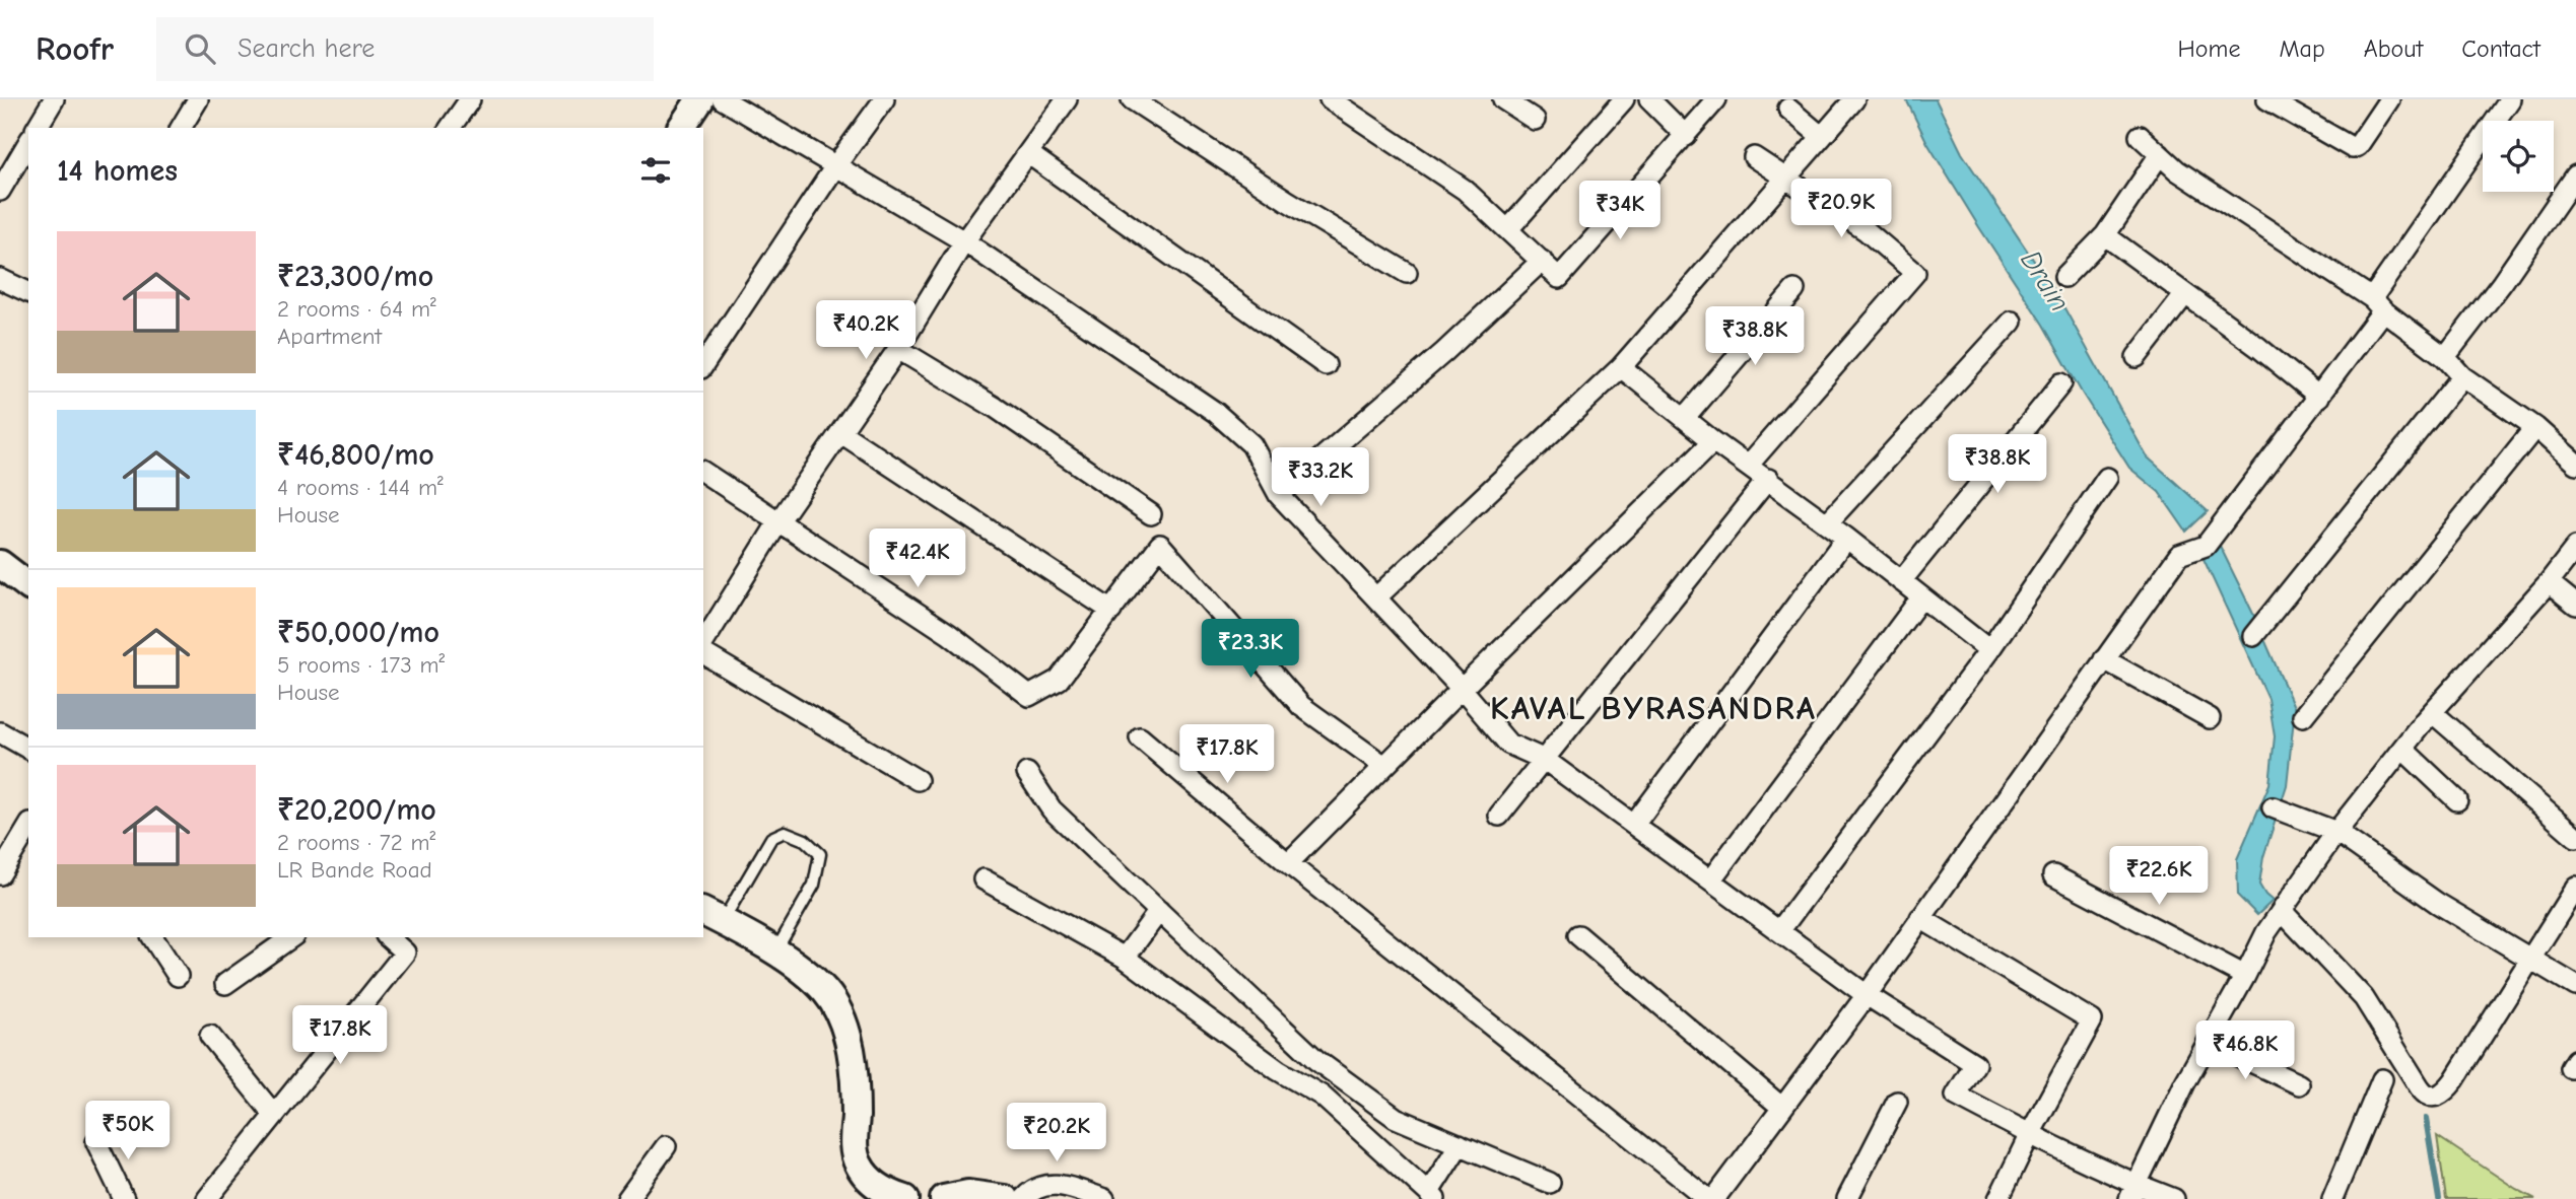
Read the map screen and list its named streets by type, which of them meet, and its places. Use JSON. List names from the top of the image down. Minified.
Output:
{"districts":["KAVAL BYRASANDRA"],"water":["Drain"],"page":{"header":"Roofr","search":"Search here","nav":["Home","Map","About","Contact"],"heading":"14 homes","price":["₹20.9K","₹34K","₹40.2K","₹38.8K","₹38.8K","₹33.2K","₹42.4K","₹23.3K","₹17.8K","₹22.6K","₹17.8K","₹46.8K","₹50K","₹20.2K"],"list":[{"name":"₹23,300/mo","note":"2 rooms · 64 m² · Apartment"},{"name":"₹46,800/mo","note":"4 rooms · 144 m² · House"},{"name":"₹50,000/mo","note":"5 rooms · 173 m² · House"},{"name":"₹20,200/mo","note":"2 rooms · 72 m² · LR Bande Road"}]}}
